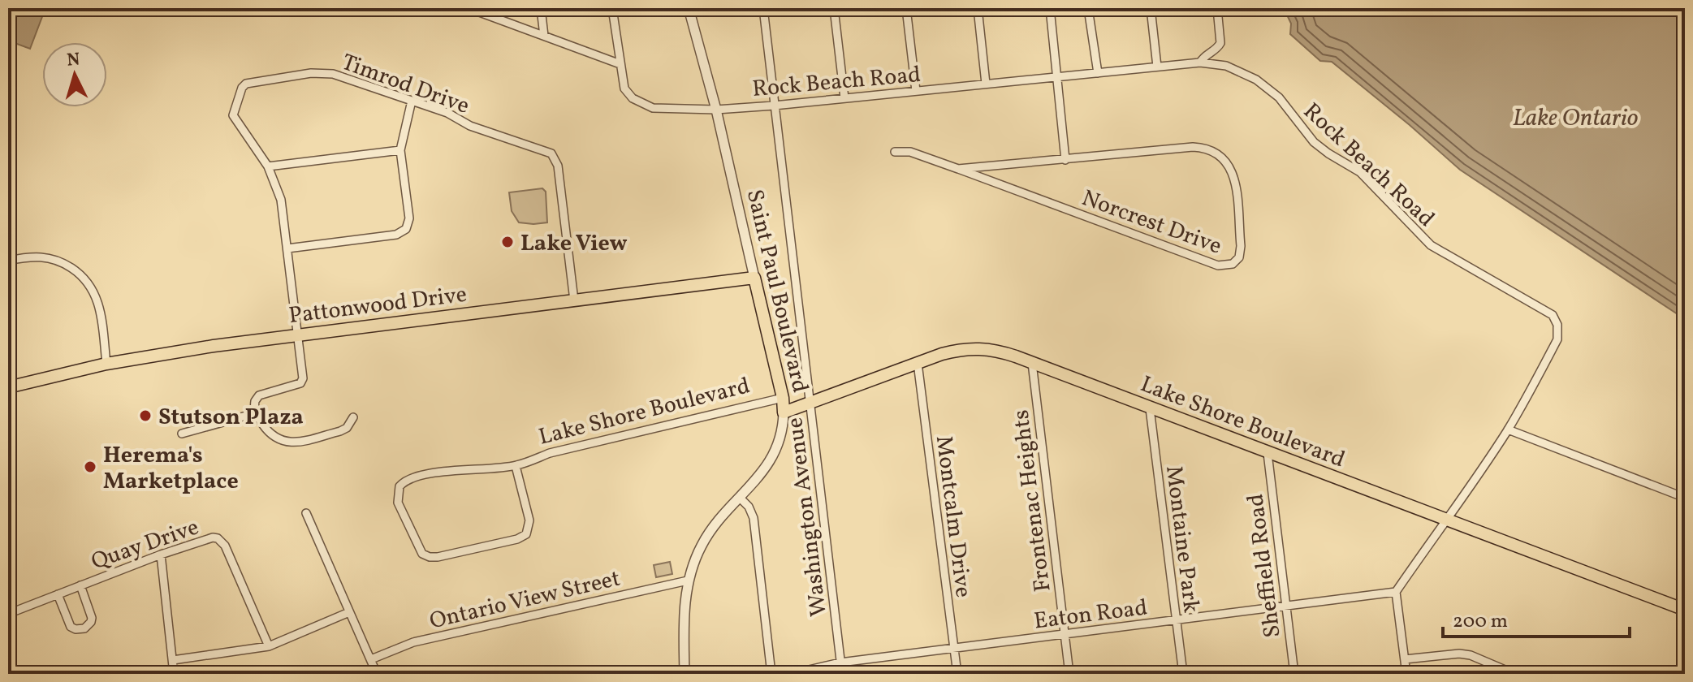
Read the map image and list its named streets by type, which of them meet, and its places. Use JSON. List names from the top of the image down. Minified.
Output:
{"streets":{"main road":["Saint Paul Boulevard","Pattonwood Drive","Lake Shore Boulevard"],"street":["Rock Beach Road","Timrod Drive","Norcrest Drive","Frontenac Heights","Montcalm Drive","Washington Avenue","Montaine Park","Quay Drive","Sheffield Road","Ontario View Street","Eaton Road"]},"crossings":[["Rock Beach Road","Saint Paul Boulevard"],["Rock Beach Road","Lake Shore Boulevard"],["Rock Beach Road","Washington Avenue"],["Rock Beach Road","Eaton Road"],["Timrod Drive","Pattonwood Drive"],["Saint Paul Boulevard","Pattonwood Drive"],["Saint Paul Boulevard","Lake Shore Boulevard"],["Saint Paul Boulevard","Ontario View Street"],["Lake Shore Boulevard","Frontenac Heights"],["Lake Shore Boulevard","Montcalm Drive"],["Lake Shore Boulevard","Washington Avenue"],["Lake Shore Boulevard","Montaine Park"],["Lake Shore Boulevard","Sheffield Road"],["Frontenac Heights","Eaton Road"],["Montcalm Drive","Eaton Road"],["Washington Avenue","Eaton Road"],["Montaine Park","Eaton Road"],["Sheffield Road","Eaton Road"]],"water":["Lake Ontario"],"places":["Lake View","Stutson Plaza","Herema's Marketplace"],"scale_bar":"200 m","north":"top"}
